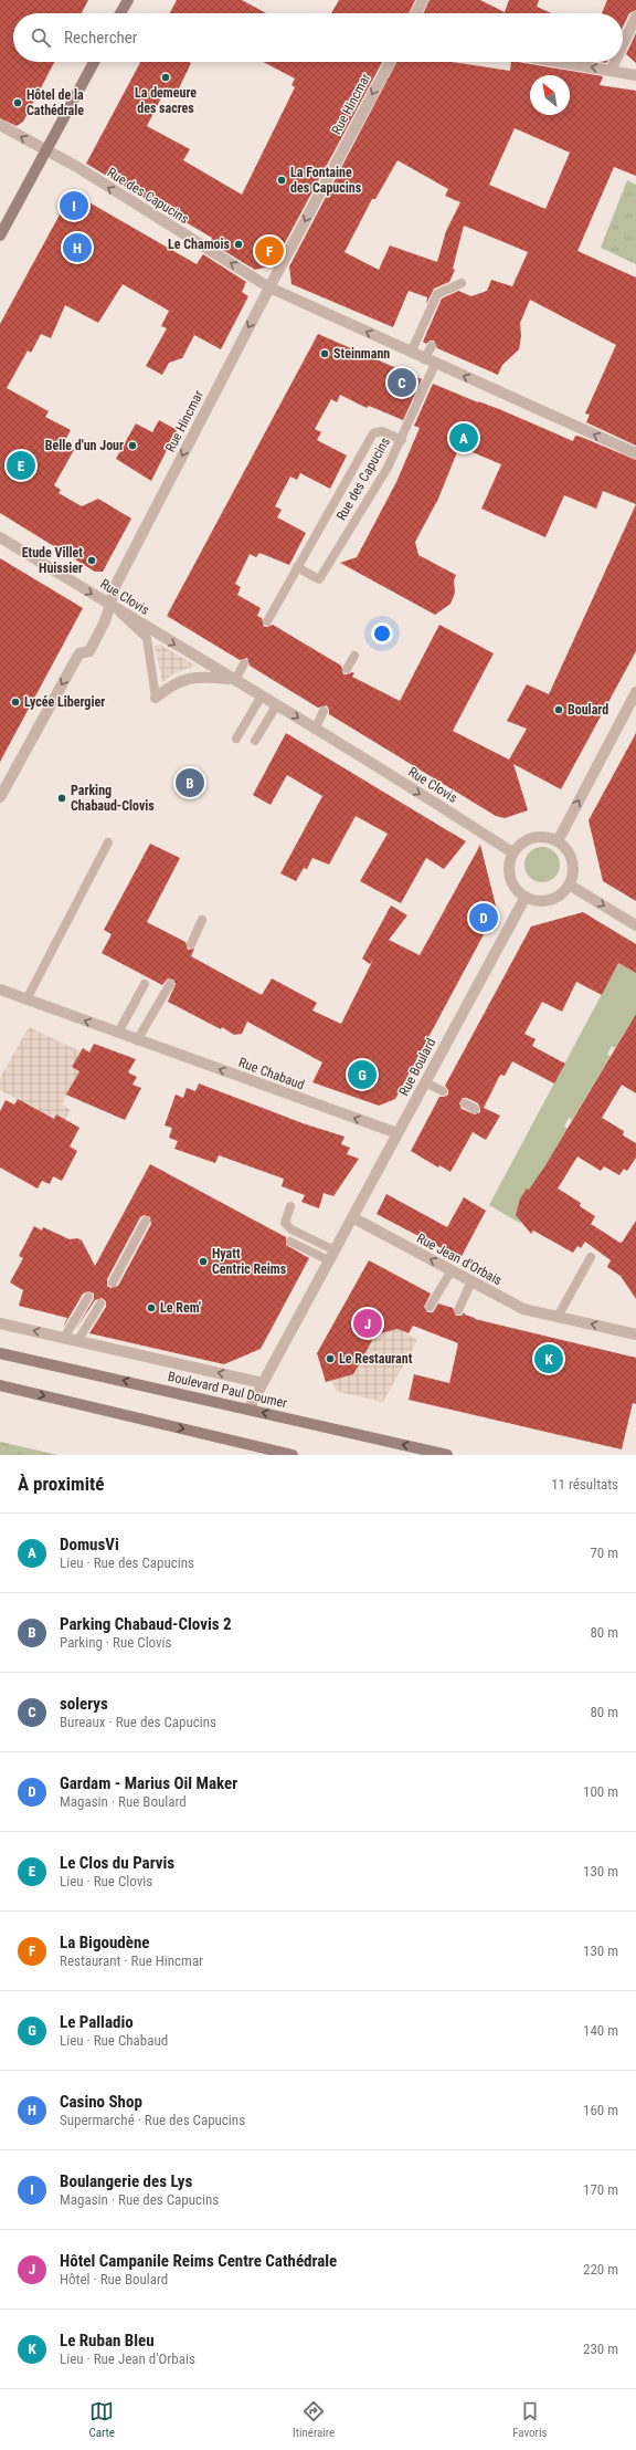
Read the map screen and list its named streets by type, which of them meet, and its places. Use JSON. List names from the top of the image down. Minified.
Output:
{"streets":{"main road":["Boulevard Paul Doumer"],"street":["Rue Hincmar","Rue des Capucins","Rue Clovis","Rue Boulard","Rue Chabaud","Rue Jean d'Orbais"]},"crossings":[["Rue Hincmar","Rue des Capucins"],["Rue Hincmar","Rue Clovis"],["Rue Clovis","Rue Boulard"],["Rue Boulard","Rue Chabaud"],["Rue Boulard","Rue Jean d'Orbais"],["Rue Boulard","Boulevard Paul Doumer"]],"one_way":["Rue Hincmar","Rue des Capucins","Rue Clovis","Rue Chabaud","Rue Jean d'Orbais","Boulevard Paul Doumer"],"places":["La demeure des sacres","Hôtel de la Cathédrale","La Fontaine des Capucins","Le Chamois","Steinmann","Belle d'un Jour","Etude Villet Huissier","Lycée Libergier","Boulard","Parking Chabaud-Clovis","Hyatt Centric Reims","Le Rem'","Le Restaurant"],"north":"top left","page":{"search":"Rechercher","pins":["I","H","F","C","A","E","B","D","G","J","K"],"heading":["À proximité","11 résultats"],"list":[{"mark":"A","name":"DomusVi","note":"Lieu · Rue des Capucins","value":"70 m"},{"mark":"B","name":"Parking Chabaud-Clovis 2","note":"Parking · Rue Clovis","value":"80 m"},{"mark":"C","name":"solerys","note":"Bureaux · Rue des Capucins","value":"80 m"},{"mark":"D","name":"Gardam - Marius Oil Maker","note":"Magasin · Rue Boulard","value":"100 m"},{"mark":"E","name":"Le Clos du Parvis","note":"Lieu · Rue Clovis","value":"130 m"},{"mark":"F","name":"La Bigoudène","note":"Restaurant · Rue Hincmar","value":"130 m"},{"mark":"G","name":"Le Palladio","note":"Lieu · Rue Chabaud","value":"140 m"},{"mark":"H","name":"Casino Shop","note":"Supermarché · Rue des Capucins","value":"160 m"},{"mark":"I","name":"Boulangerie des Lys","note":"Magasin · Rue des Capucins","value":"170 m"},{"mark":"J","name":"Hôtel Campanile Reims Centre Cathédrale","note":"Hôtel · Rue Boulard","value":"220 m"},{"mark":"K","name":"Le Ruban Bleu","note":"Lieu · Rue Jean d'Orbais","value":"230 m"}],"nav":["Carte","Itinéraire","Favoris"]}}
